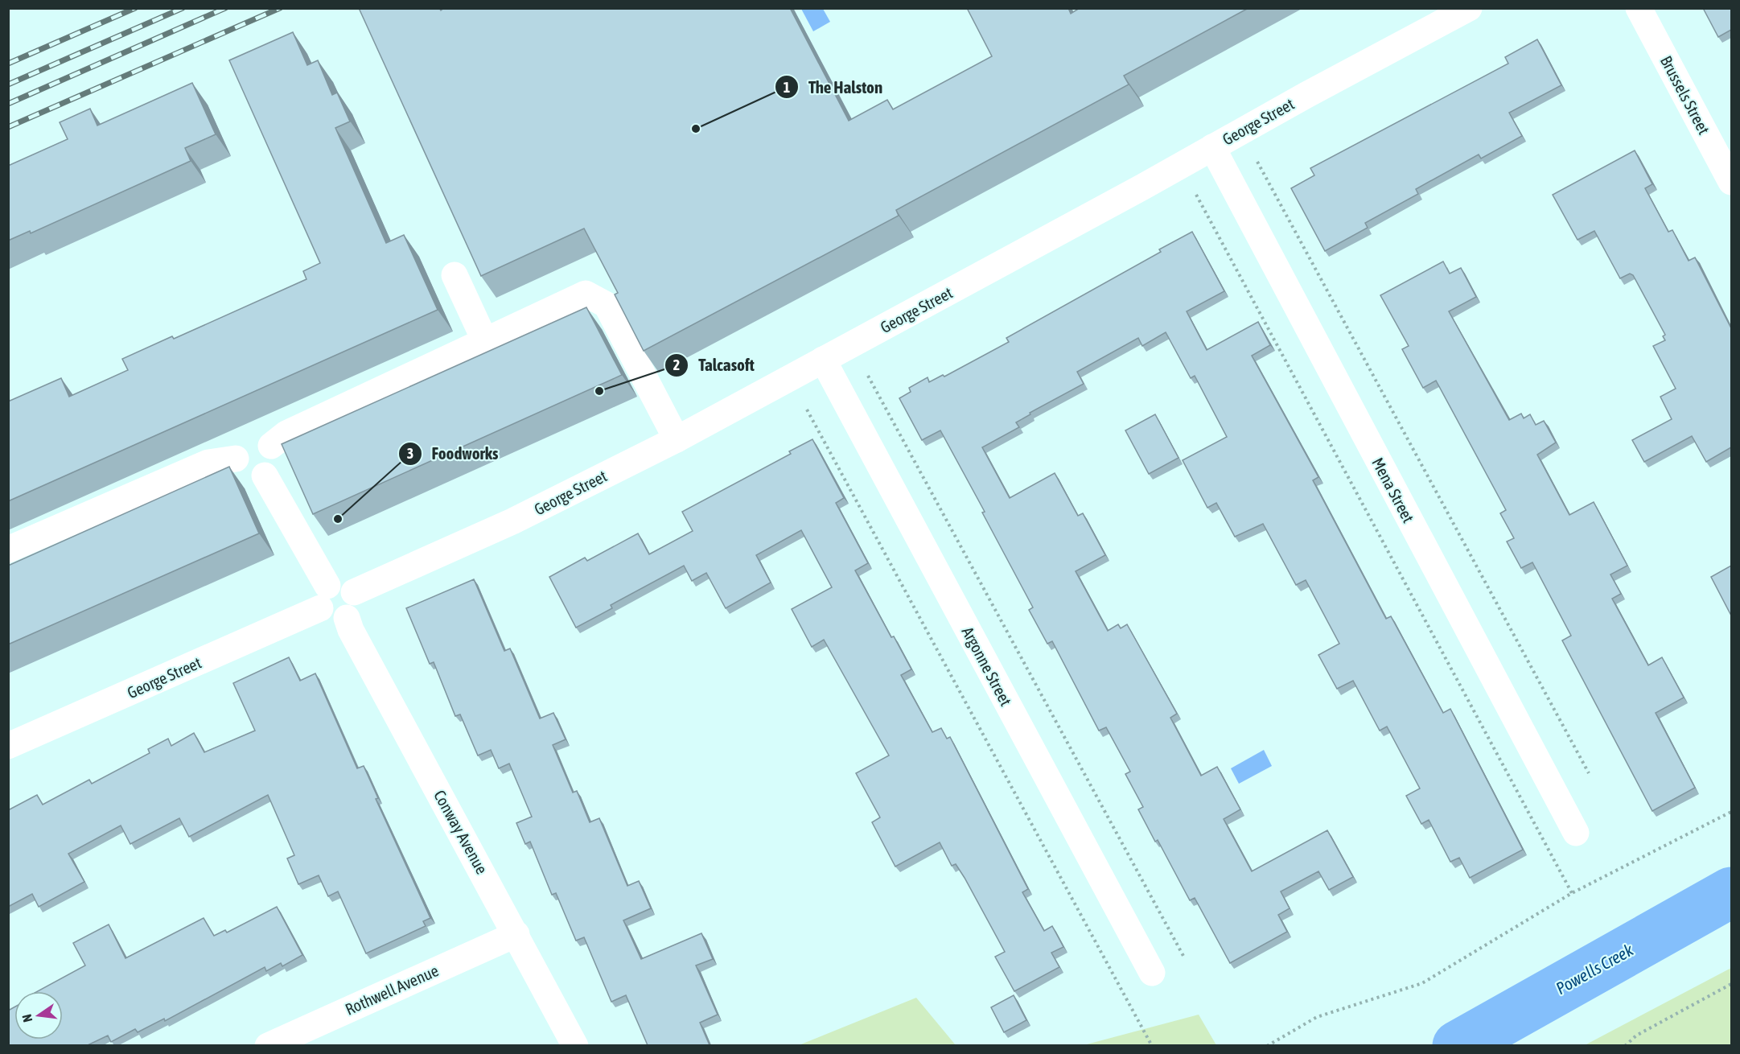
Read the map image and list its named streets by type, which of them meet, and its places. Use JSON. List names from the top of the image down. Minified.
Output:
{"streets":{"street":["Brussels Street","George Street","Mena Street","Argonne Street","Conway Avenue","Rothwell Avenue"]},"crossings":[["George Street","Mena Street"],["George Street","Argonne Street"],["George Street","Conway Avenue"],["Conway Avenue","Rothwell Avenue"]],"water":["Powells Creek"],"places":["The Halston","Talcasoft","Foodworks"],"north":"left"}
